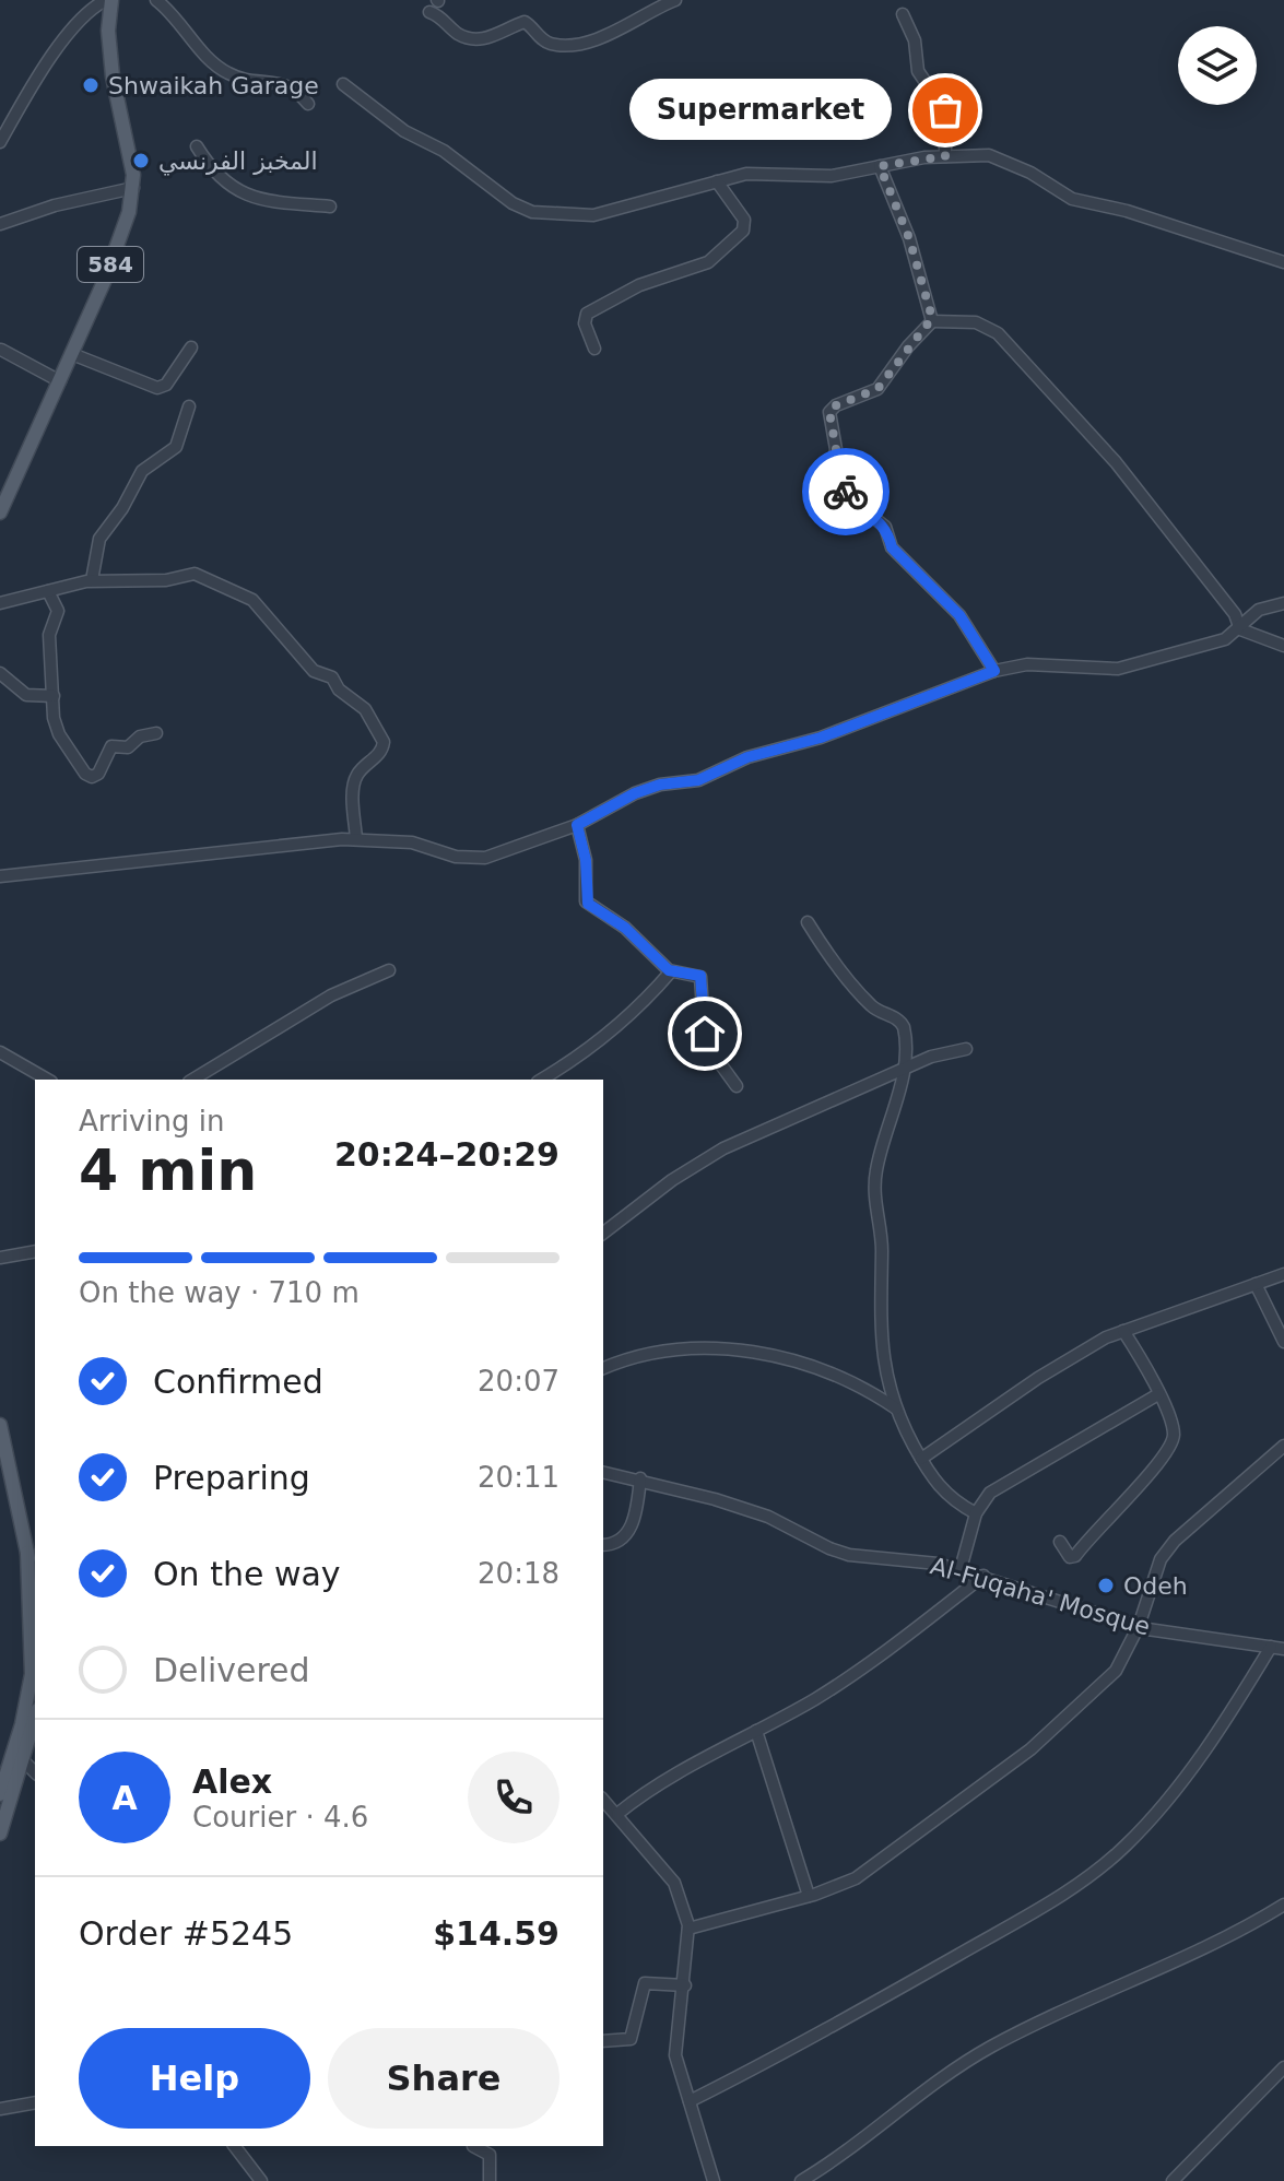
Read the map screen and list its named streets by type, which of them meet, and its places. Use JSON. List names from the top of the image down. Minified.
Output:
{"streets":{"main road":["584"],"street":["Al-Fuqaha' Mosque"]},"places":["Shwaikah Garage","Supermarket","المخبز الفرنسي","Odeh"],"page":{"bubble":"Supermarket","heading":["4 min","Arriving in","20:24–20:29"],"panel":["Alex","Courier · 4.6","Order #5245","$14.59"],"bar":"On the way · 710 m","list":[["Confirmed","20:07"],["Preparing","20:11"],["On the way","20:18"],"Delivered"],"round":"A","buttons":["Help","Share"]}}
